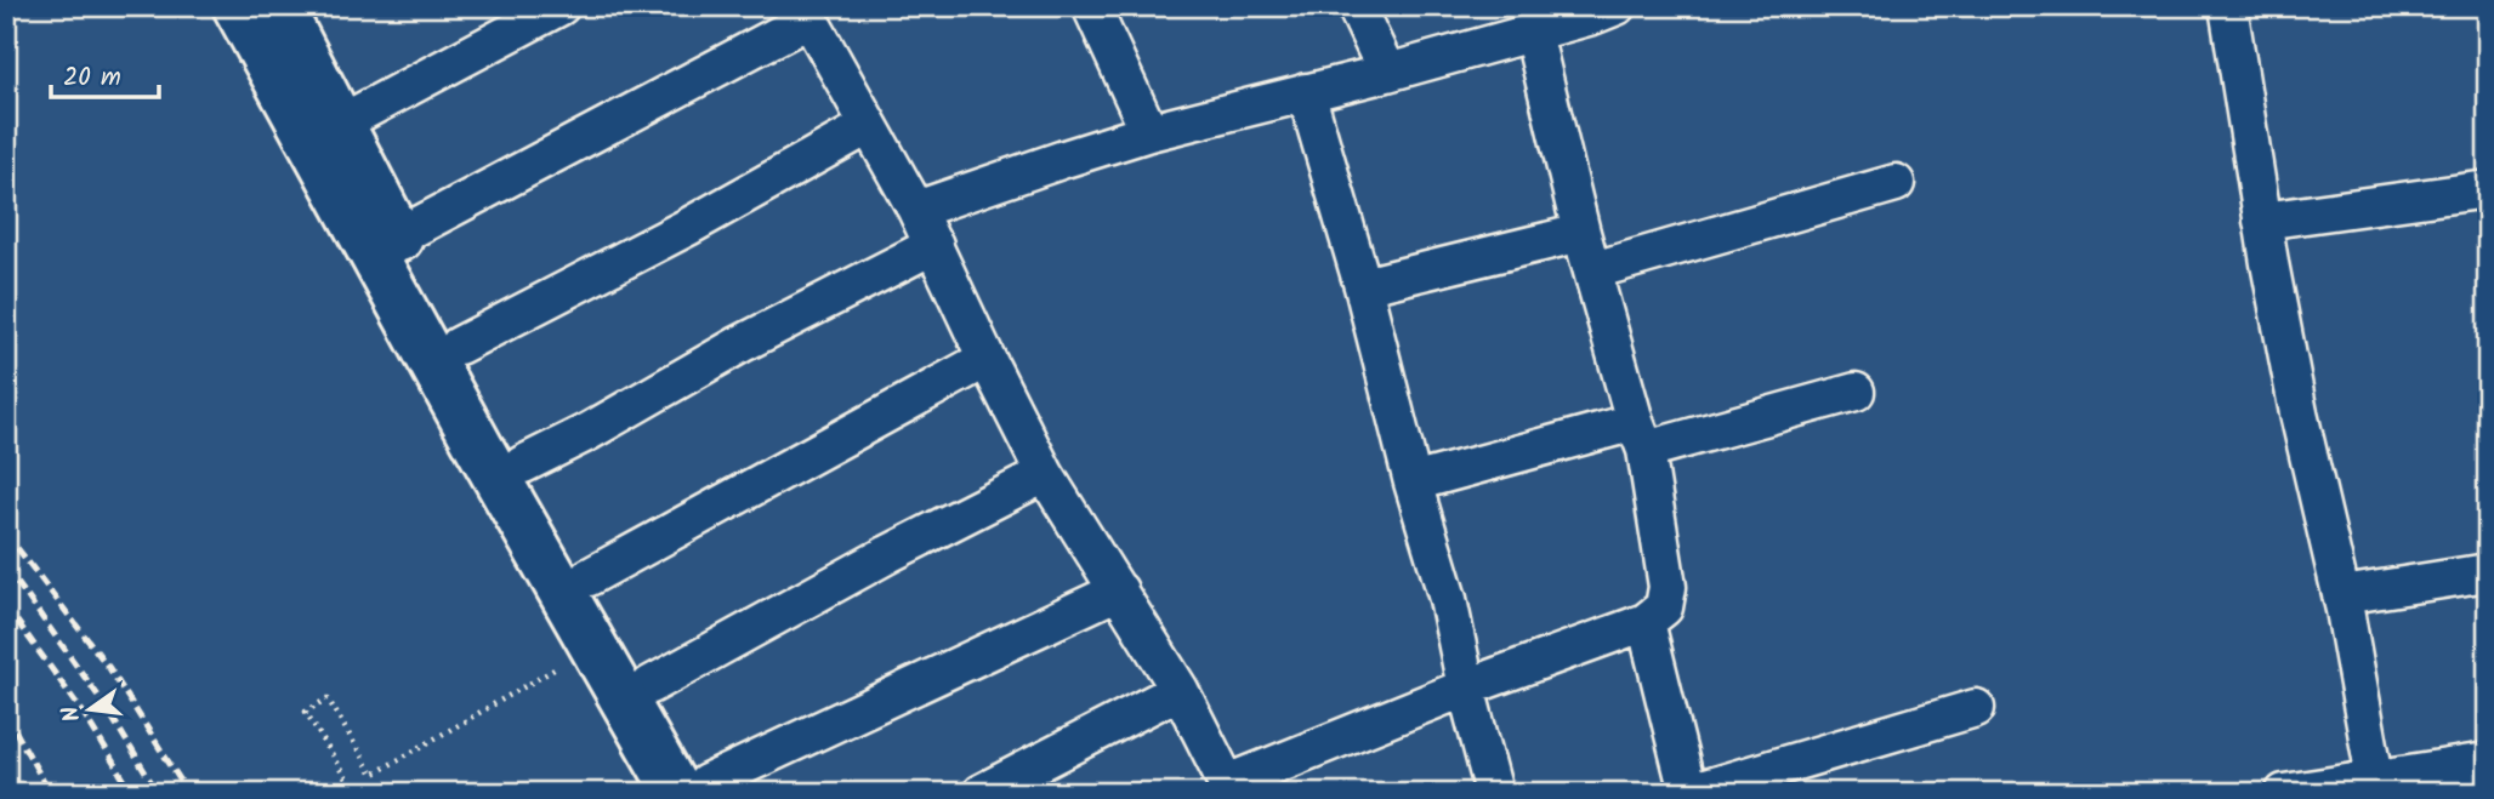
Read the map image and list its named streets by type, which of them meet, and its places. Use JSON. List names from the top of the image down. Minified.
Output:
{"scale_bar":"20 m","north":"left"}
